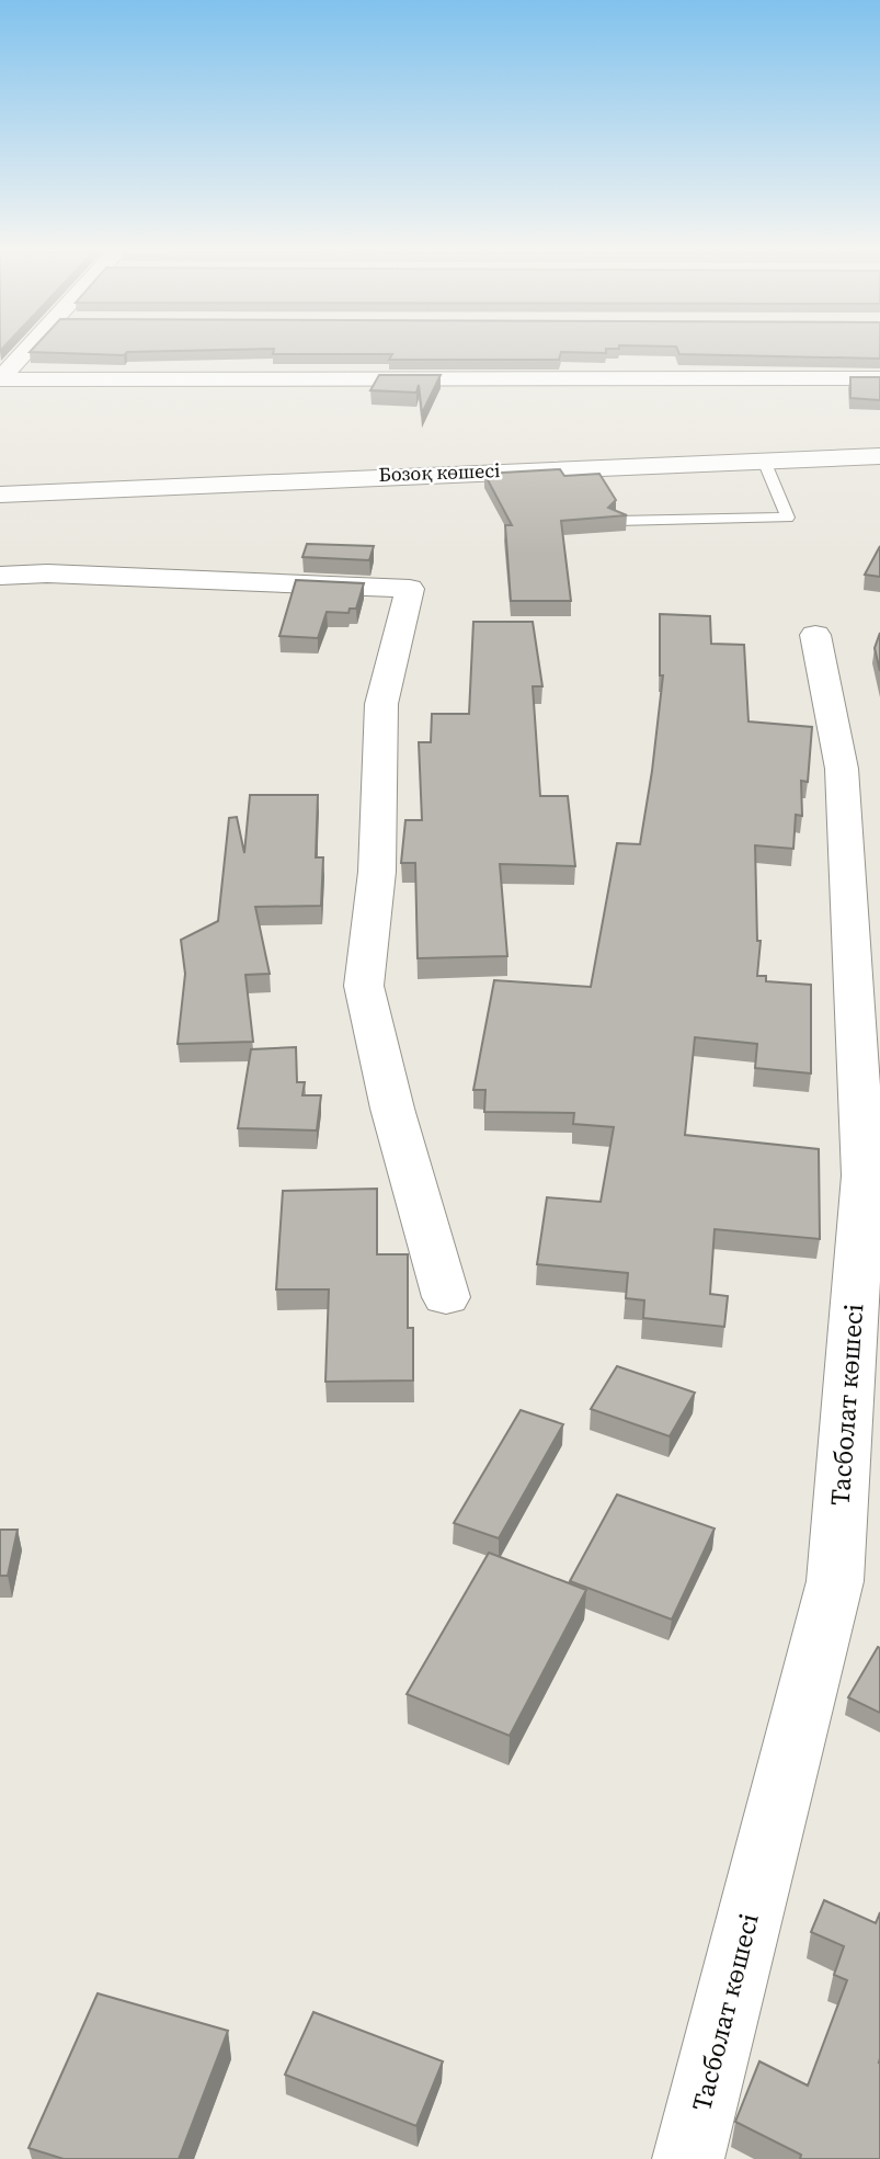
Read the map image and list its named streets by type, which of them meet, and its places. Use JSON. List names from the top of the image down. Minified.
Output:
{"streets":{"street":["Бозоқ көшесі","Тасболат көшесі"]}}
